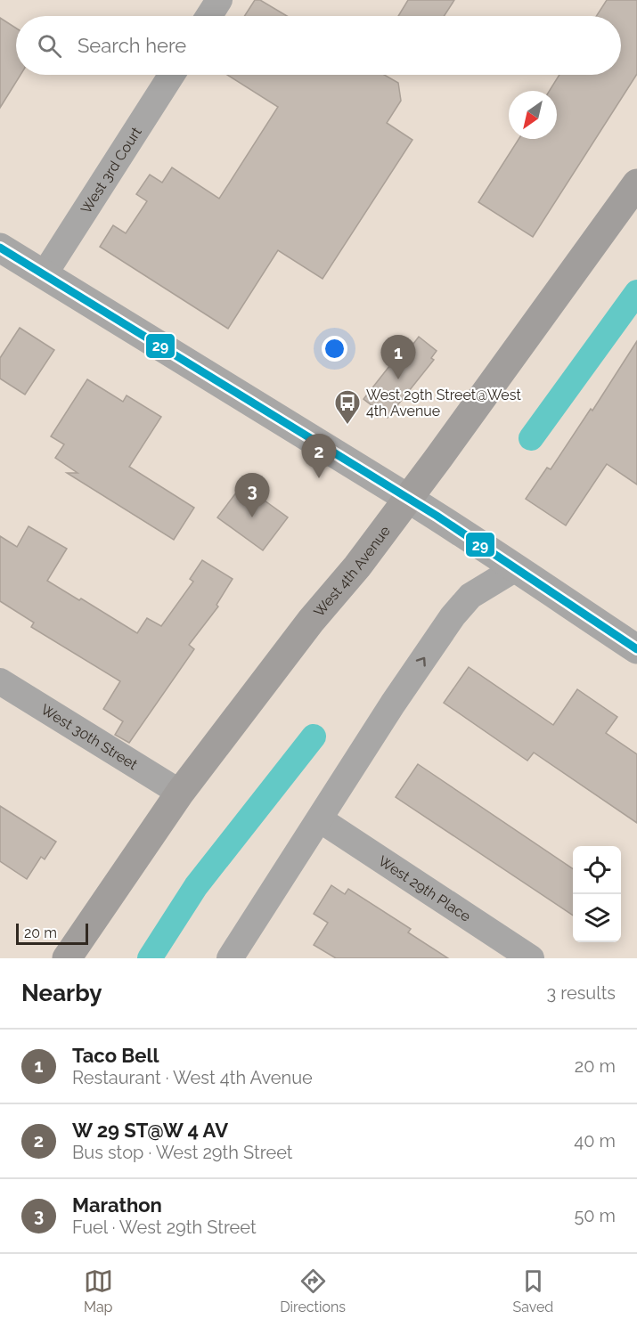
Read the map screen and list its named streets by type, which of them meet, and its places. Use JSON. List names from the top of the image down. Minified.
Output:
{"streets":{"main road":["West 4th Avenue"],"street":["West 3rd Court","West 30th Street","West 29th Place"]},"crossings":[["West 4th Avenue","West 30th Street"]],"places":{"bus stop":["West 29th Street@West 4th Avenue"]},"lines":["transit line 29"],"scale_bar":"20 m","north":"bottom left","page":{"search":"Search here","pins":["1","2","3"],"scale":"20 m","heading":["Nearby","3 results"],"list":[{"mark":"1","name":"Taco Bell","note":"Restaurant · West 4th Avenue","value":"20 m"},{"mark":"2","name":"W 29 ST@W 4 AV","note":"Bus stop · West 29th Street","value":"40 m"},{"mark":"3","name":"Marathon","note":"Fuel · West 29th Street","value":"50 m"}],"nav":["Map","Directions","Saved"]}}
